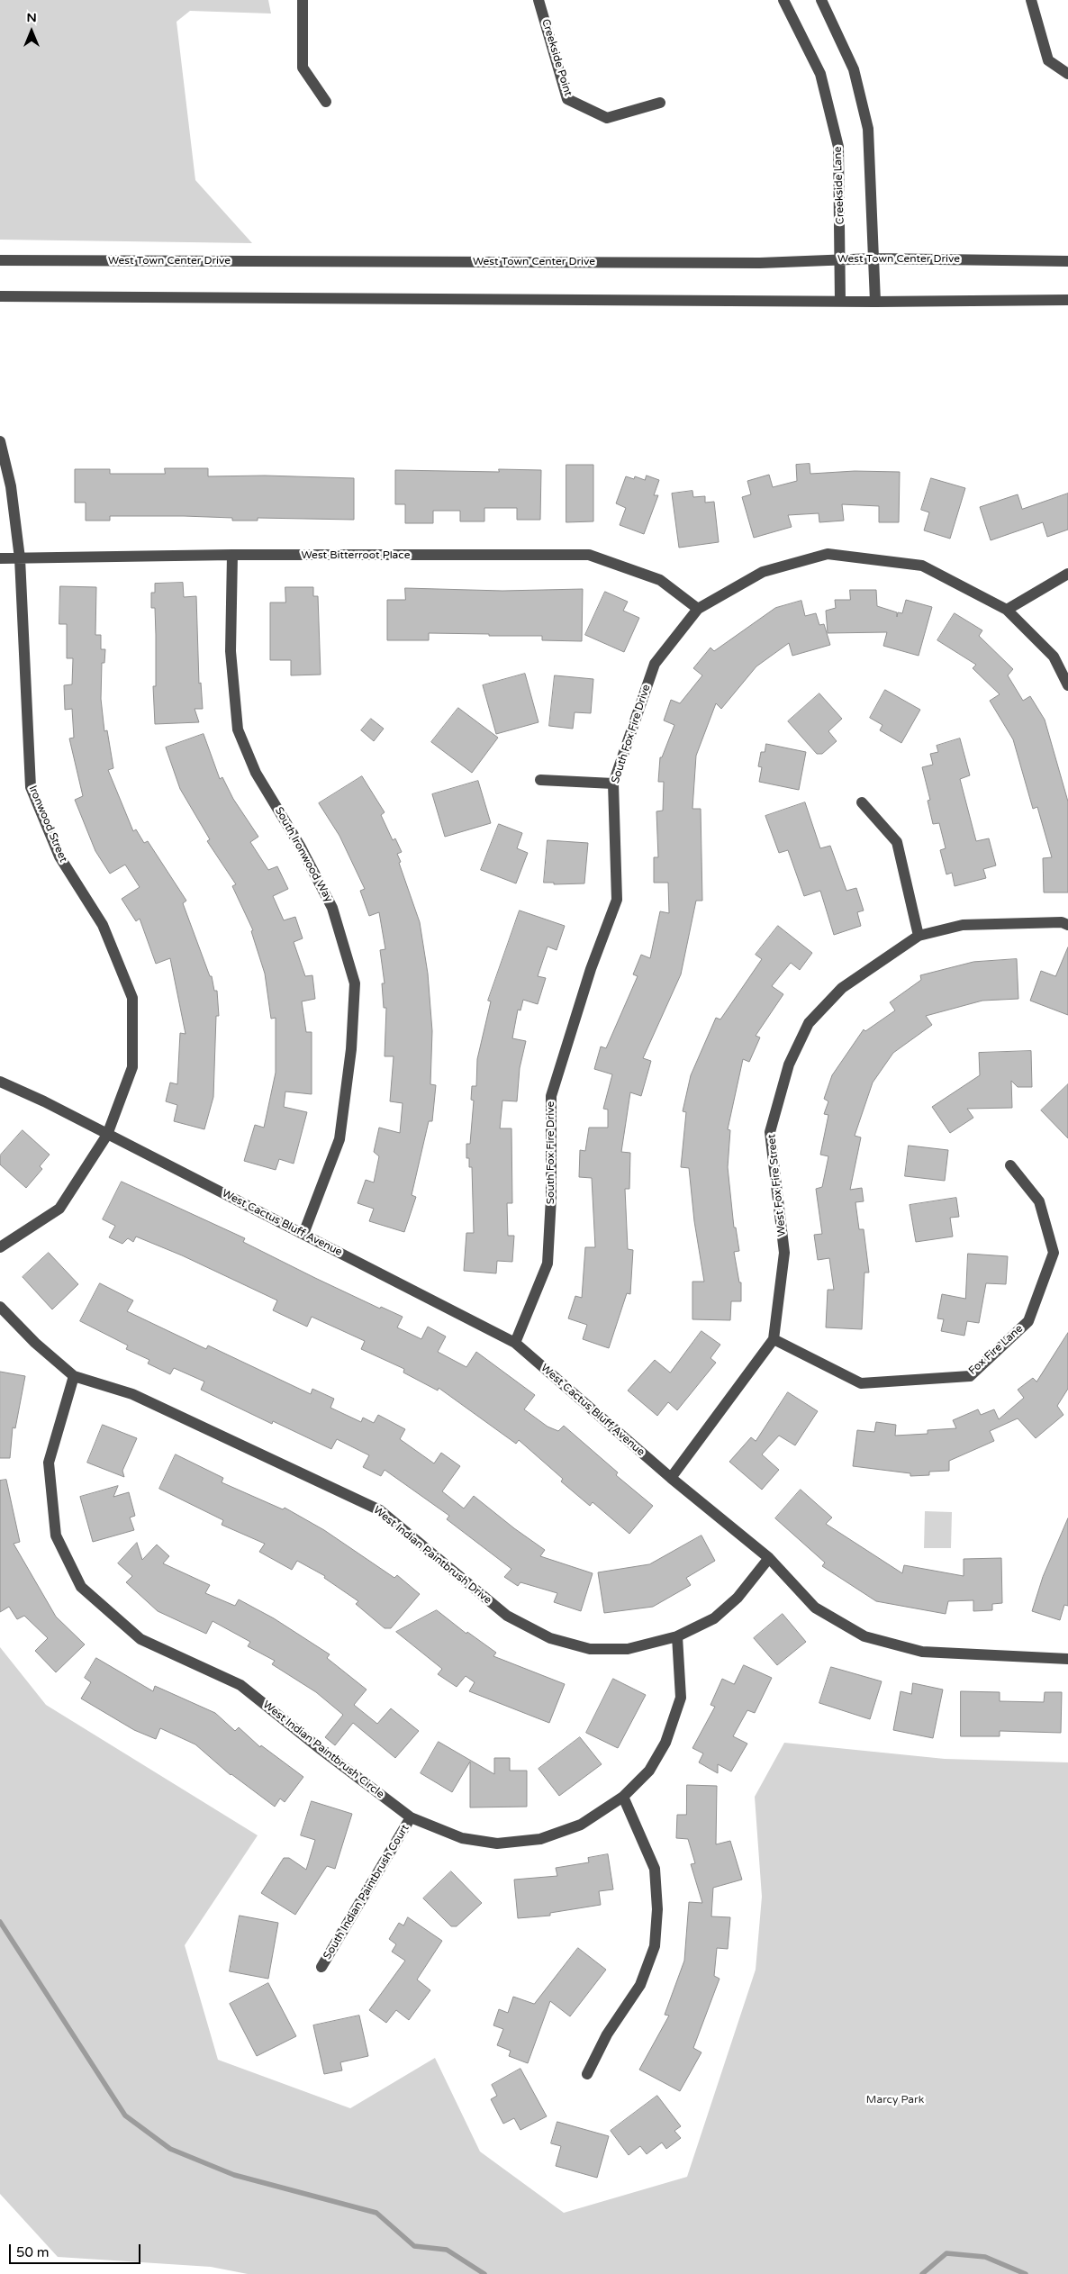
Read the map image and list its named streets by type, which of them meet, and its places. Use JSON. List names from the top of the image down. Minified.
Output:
{"streets":{"street":["Creekside Point","Creekside Lane","West Town Center Drive","West Bitterroot Place","South Fox Fire Drive","Ironwood Street","South Ironwood Way","West Fox Fire Street","West Cactus Bluff Avenue","Fox Fire Lane","West Indian Paintbrush Drive","West Indian Paintbrush Circle","South Indian Paintbrush Court"]},"crossings":[["Creekside Lane","West Town Center Drive"],["West Bitterroot Place","South Fox Fire Drive"],["West Bitterroot Place","Ironwood Street"],["West Bitterroot Place","South Ironwood Way"],["South Fox Fire Drive","West Cactus Bluff Avenue"],["Ironwood Street","West Cactus Bluff Avenue"],["South Ironwood Way","West Cactus Bluff Avenue"],["West Fox Fire Street","West Cactus Bluff Avenue"],["West Fox Fire Street","Fox Fire Lane"],["West Cactus Bluff Avenue","West Indian Paintbrush Drive"],["West Indian Paintbrush Drive","West Indian Paintbrush Circle"],["West Indian Paintbrush Circle","South Indian Paintbrush Court"]],"parks":["Marcy Park"],"scale_bar":"50 m","north":"top"}
